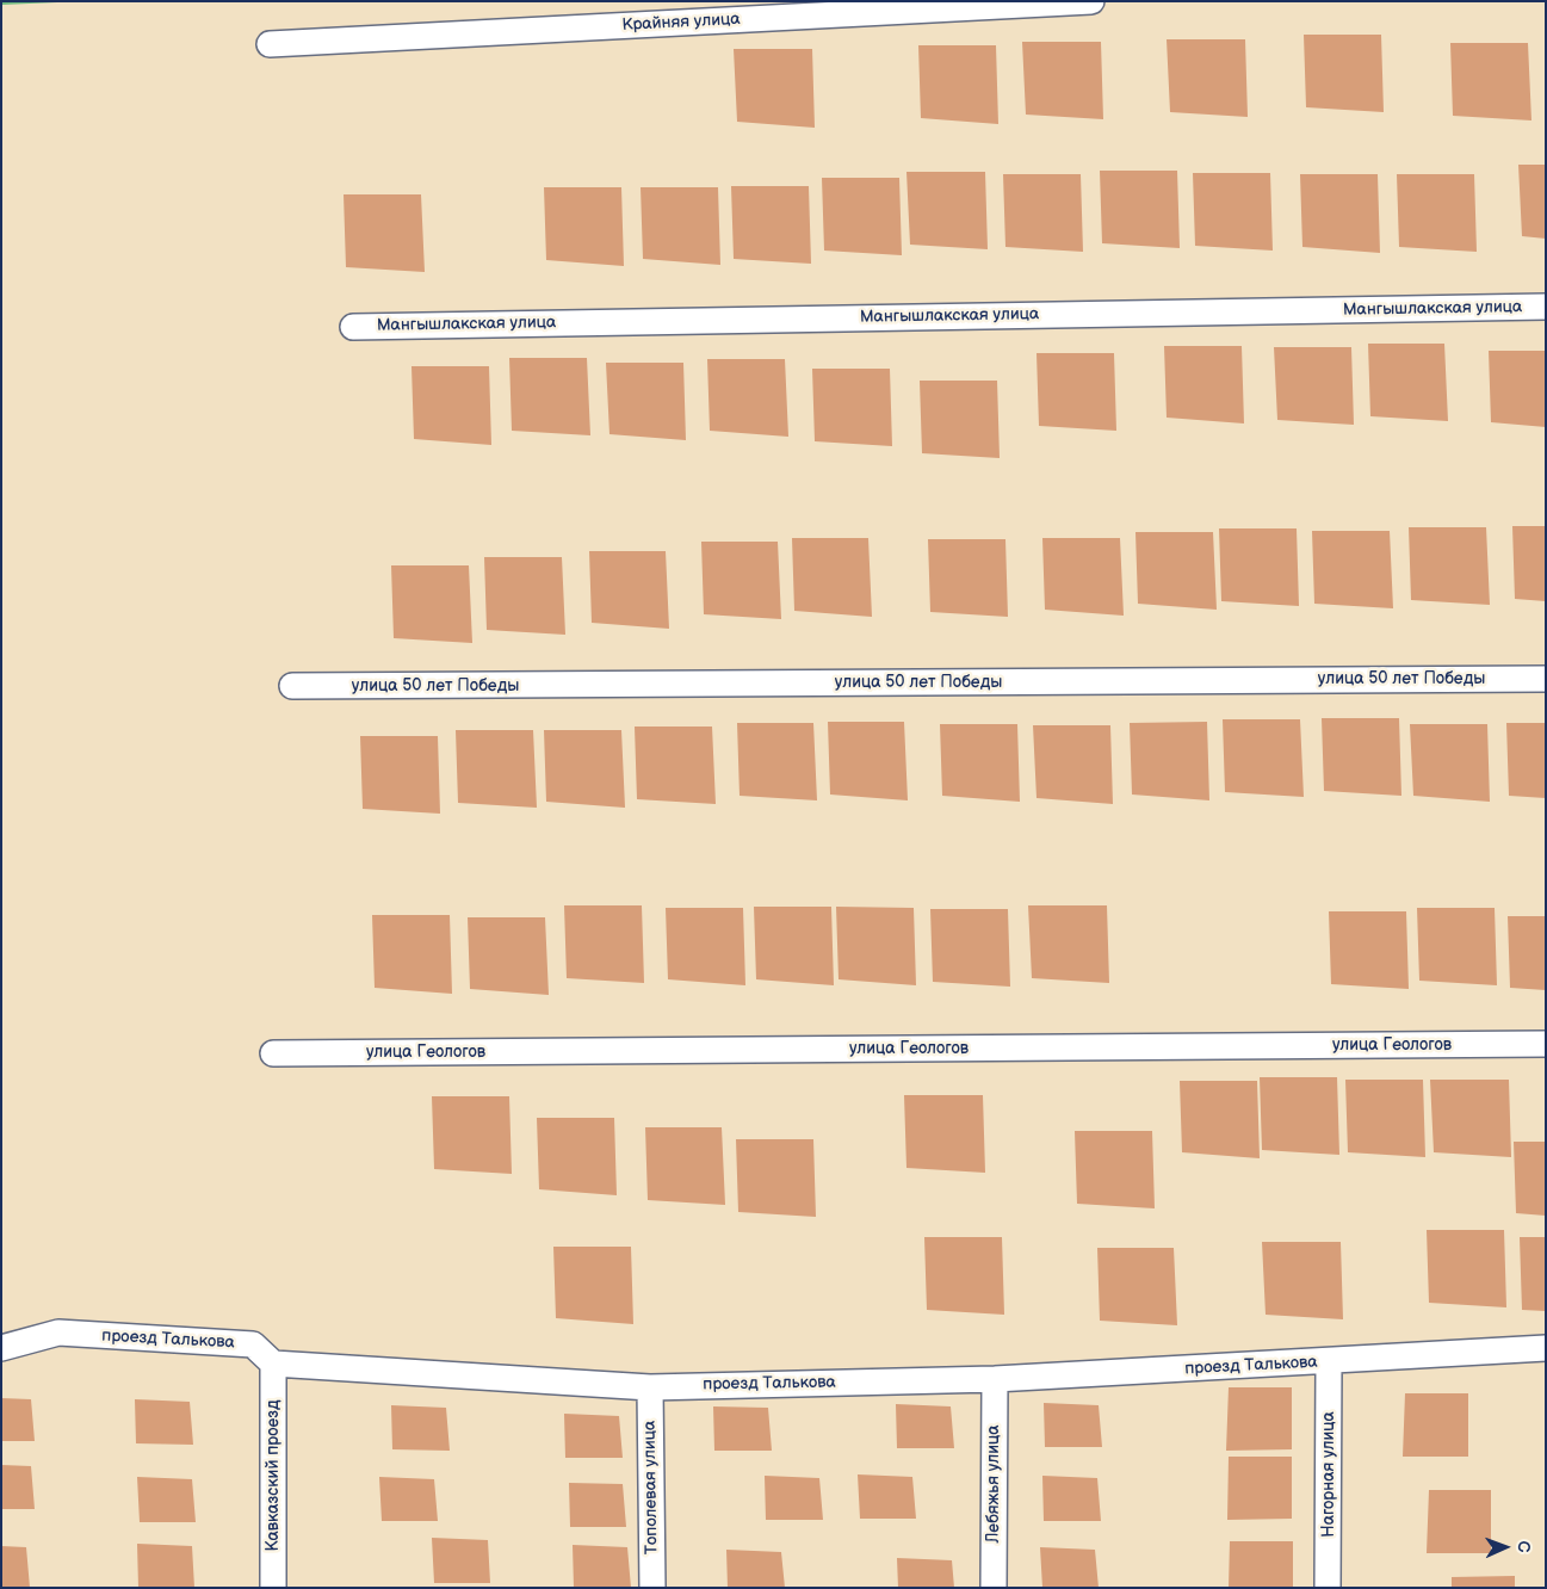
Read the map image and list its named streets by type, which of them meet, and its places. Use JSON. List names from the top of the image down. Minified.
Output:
{"streets":{"street":["Крайняя улица","Мангышлакская улица","улица 50 лет Победы","улица Геологов","проезд Талькова","Нагорная улица","Кавказский проезд","Лебяжья улица","Тополевая улица"]},"crossings":[["проезд Талькова","Нагорная улица"],["проезд Талькова","Кавказский проезд"],["проезд Талькова","Лебяжья улица"],["проезд Талькова","Тополевая улица"]],"north":"right"}
